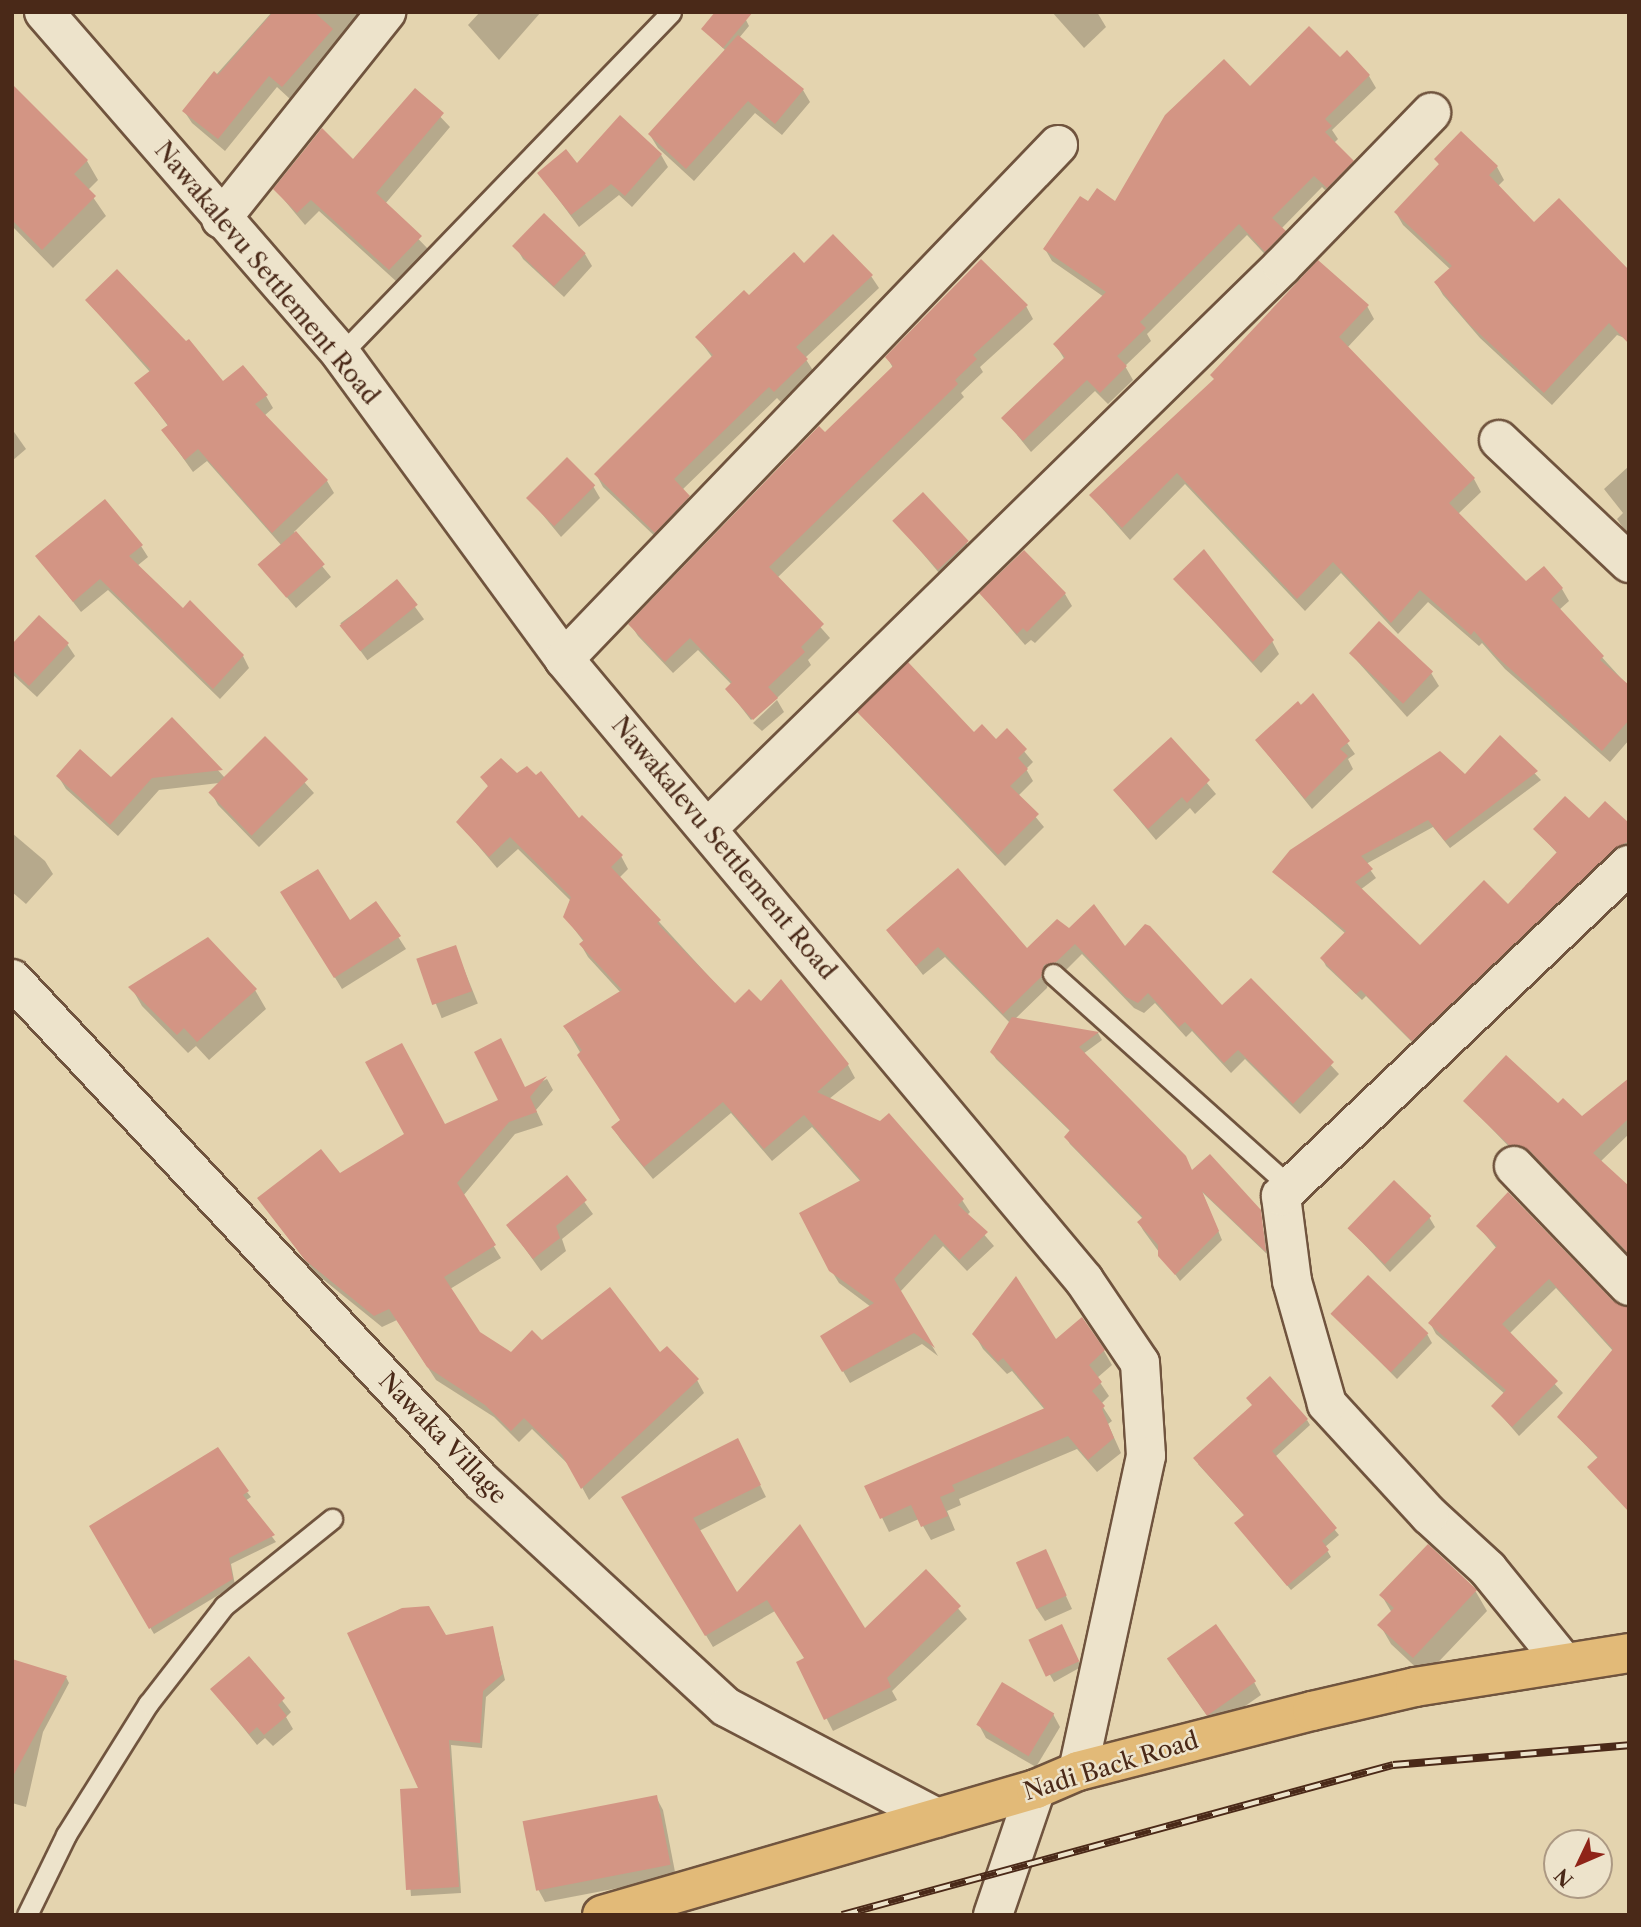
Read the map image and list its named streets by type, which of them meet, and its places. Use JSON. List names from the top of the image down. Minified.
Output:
{"streets":{"highway":["Nadi Back Road"],"street":["Nawakalevu Settlement Road","Nawaka Village"]},"crossings":[["Nawakalevu Settlement Road","Nadi Back Road"],["Nawaka Village","Nadi Back Road"]],"north":"bottom left"}
